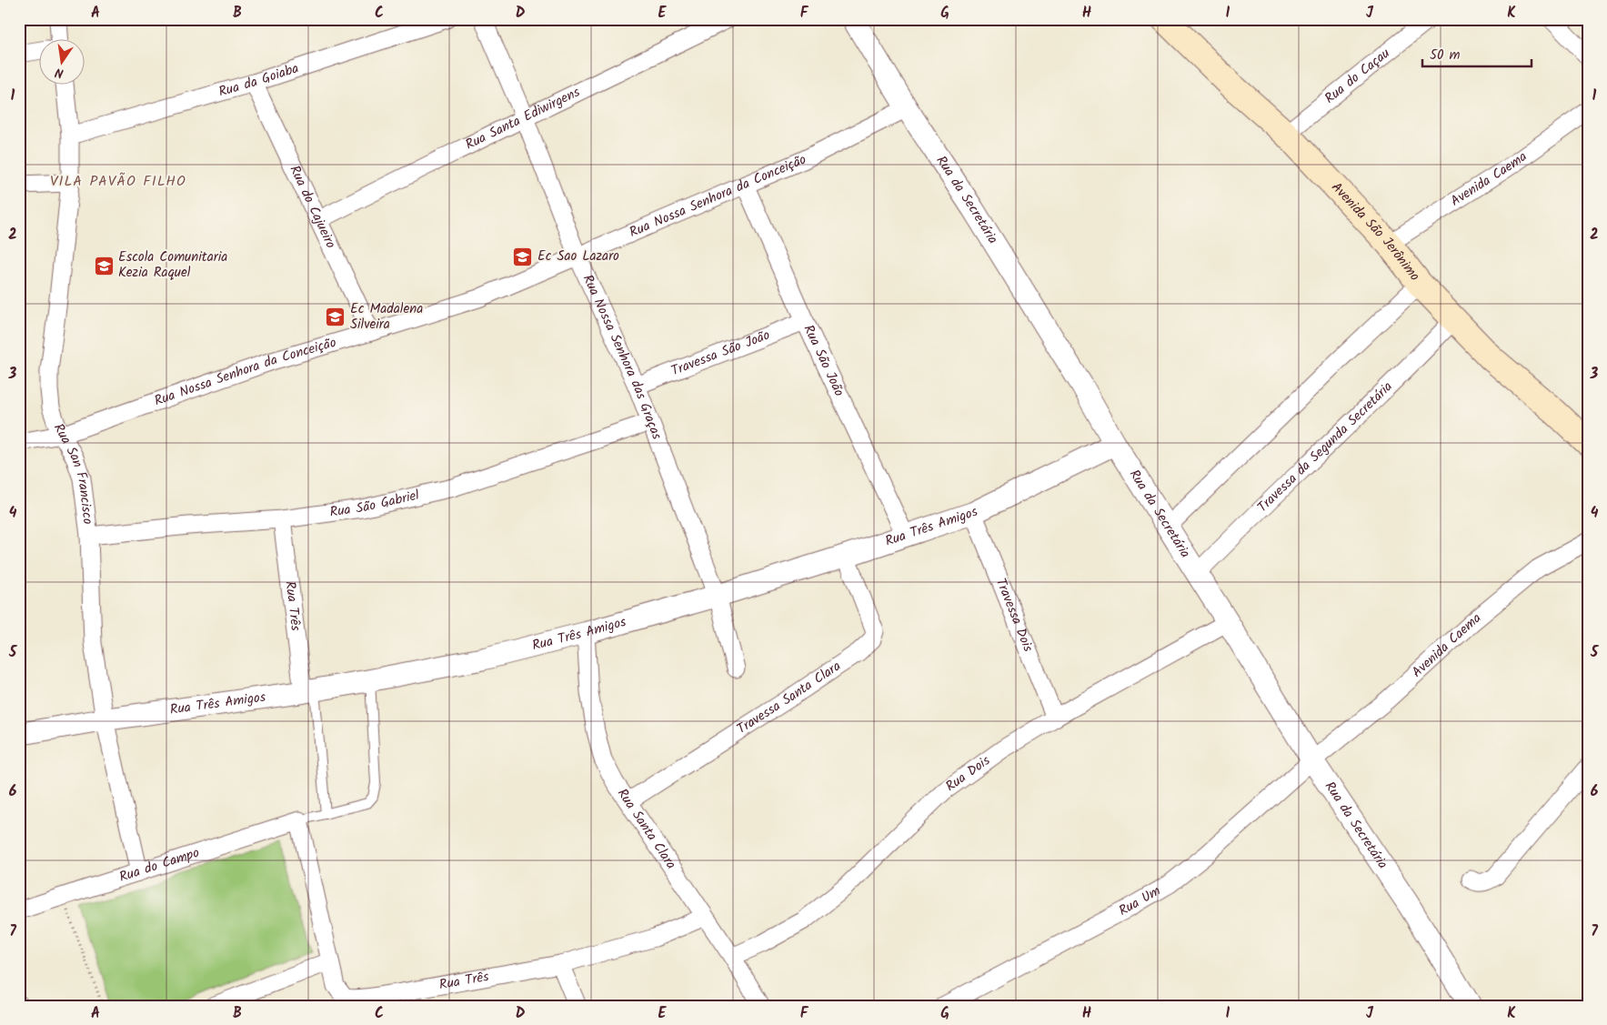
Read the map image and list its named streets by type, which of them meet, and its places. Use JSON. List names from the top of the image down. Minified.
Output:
{"streets":{"main road":["Avenida São Jerônimo"],"street":["Rua do Caçau","Rua da Goiaba","Rua Santa Ediwirgens","Avenida Caema","Rua Nossa Senhora da Conceição","Rua da Secretária","Rua do Cajueiro","Travessa São João","Rua Nossa Senhora das Graças","Rua São João","Travessa da Segunda Secretária","Rua San Francisco","Rua São Gabriel","Rua Três Amigos","Rua Três","Travessa Dois","Travessa Santa Clara","Rua Dois","Rua Santa Clara","Rua do Campo","Rua Um"]},"crossings":[["Rua do Caçau","Avenida São Jerônimo"],["Rua da Goiaba","Rua do Cajueiro"],["Rua da Goiaba","Rua San Francisco"],["Rua Santa Ediwirgens","Rua do Cajueiro"],["Rua Santa Ediwirgens","Rua Nossa Senhora das Graças"],["Avenida Caema","Rua da Secretária"],["Avenida Caema","Avenida São Jerônimo"],["Avenida Caema","Rua Um"],["Rua Nossa Senhora da Conceição","Rua da Secretária"],["Rua Nossa Senhora da Conceição","Rua do Cajueiro"],["Rua Nossa Senhora da Conceição","Rua Nossa Senhora das Graças"],["Rua Nossa Senhora da Conceição","Rua São João"],["Rua Nossa Senhora da Conceição","Rua San Francisco"],["Rua da Secretária","Travessa da Segunda Secretária"],["Rua da Secretária","Rua Três Amigos"],["Rua da Secretária","Rua Dois"],["Rua da Secretária","Rua Um"],["Avenida São Jerônimo","Travessa da Segunda Secretária"],["Travessa São João","Rua Nossa Senhora das Graças"],["Travessa São João","Rua São João"],["Rua Nossa Senhora das Graças","Rua São Gabriel"],["Rua Nossa Senhora das Graças","Rua Três Amigos"],["Rua São João","Rua Três Amigos"],["Rua San Francisco","Rua São Gabriel"],["Rua San Francisco","Rua Três Amigos"],["Rua San Francisco","Rua do Campo"],["Rua São Gabriel","Rua Três"],["Rua Três Amigos","Rua Três"],["Rua Três Amigos","Travessa Dois"],["Rua Três Amigos","Travessa Santa Clara"],["Rua Três Amigos","Rua Santa Clara"],["Rua Três","Rua Santa Clara"],["Rua Três","Rua do Campo"],["Travessa Dois","Rua Dois"],["Travessa Santa Clara","Rua Santa Clara"],["Rua Dois","Rua Santa Clara"]],"districts":["VILA PAVÃO FILHO"],"places":{"school or university":["Ec Sao Lazaro","Escola Comunitaria Kezia Raquel","Ec Madalena Silveira"]},"scale_bar":"50 m","north":"bottom","grid":{"columns":["A","B","C","D","E","F","G","H","I","J","K"],"rows":["1","2","3","4","5","6","7"]}}
